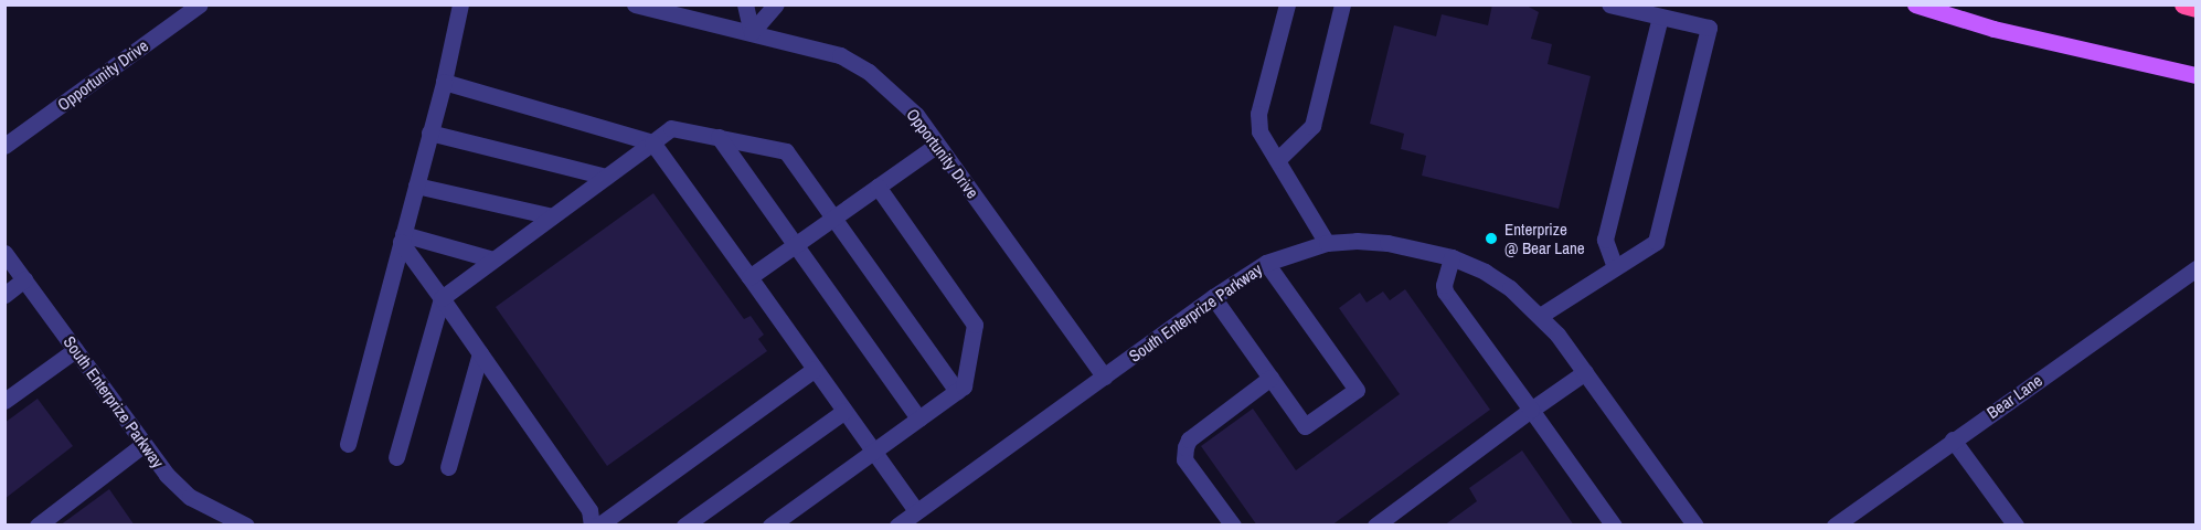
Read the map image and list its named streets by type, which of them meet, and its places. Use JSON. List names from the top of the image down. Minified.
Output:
{"streets":{"street":["Opportunity Drive","South Enterprize Parkway","Bear Lane"]},"crossings":[["Opportunity Drive","South Enterprize Parkway"]],"places":["Enterprize @ Bear Lane"]}
